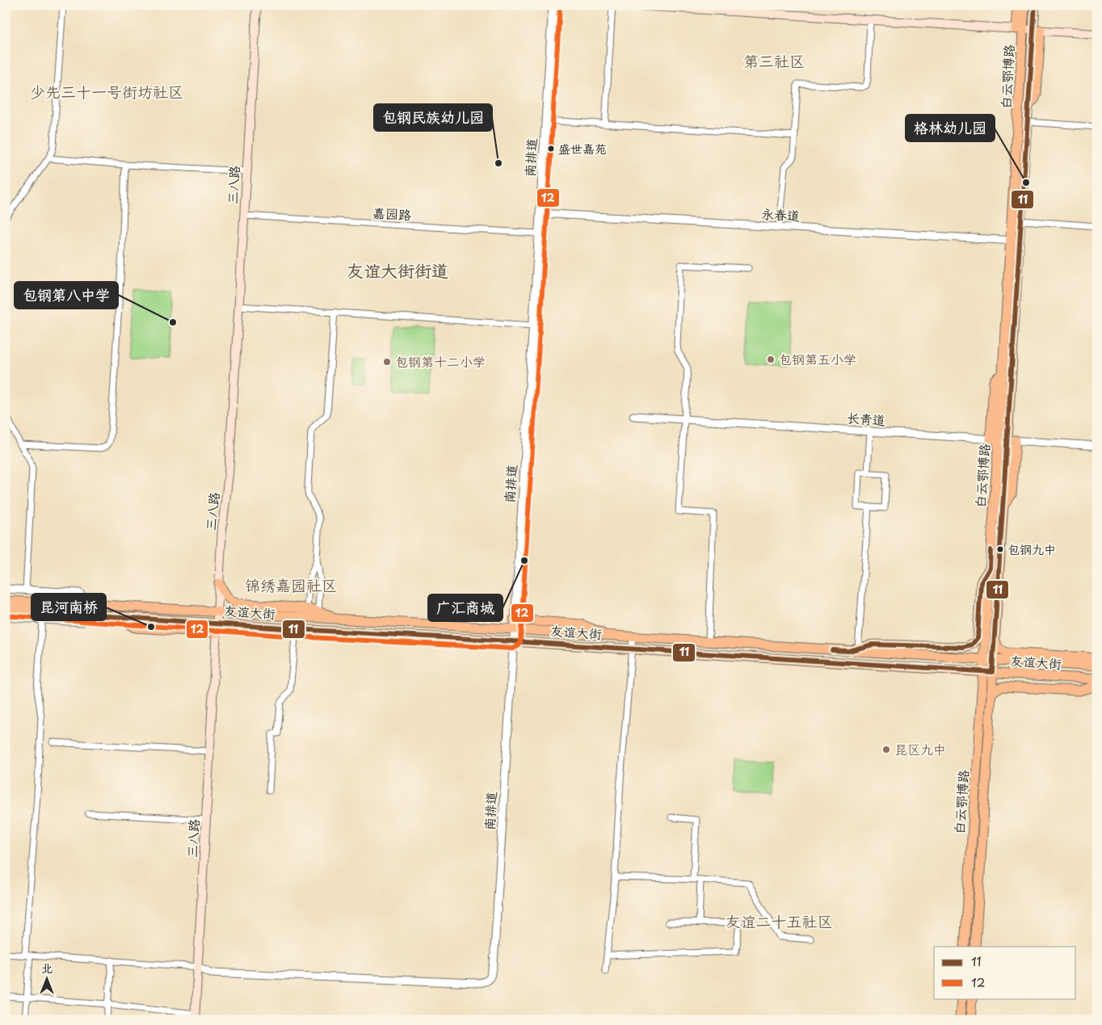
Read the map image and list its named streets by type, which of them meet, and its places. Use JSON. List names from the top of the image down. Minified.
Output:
{"streets":{"main road":["白云鄂博路","三八路","友谊大街"],"street":["南排道","嘉园路","永春道","长青道"]},"crossings":[["白云鄂博路","永春道"],["白云鄂博路","长青道"],["白云鄂博路","友谊大街"],["南排道","三八路"],["南排道","嘉园路"],["南排道","永春道"],["南排道","友谊大街"],["三八路","嘉园路"],["三八路","友谊大街"]],"districts":["第三社区","少先三十一号街坊社区","友谊大街街道","锦绣嘉园社区","友谊二十五社区"],"places":["盛世嘉苑","包钢民族幼儿园","格林幼儿园","包钢第八中学","包钢第五小学","包钢第十二小学","包钢九中","广汇商城","昆河南桥","昆区九中"],"lines":["transit line 11","transit line 12"],"legend":["11","12"],"north":"top"}
